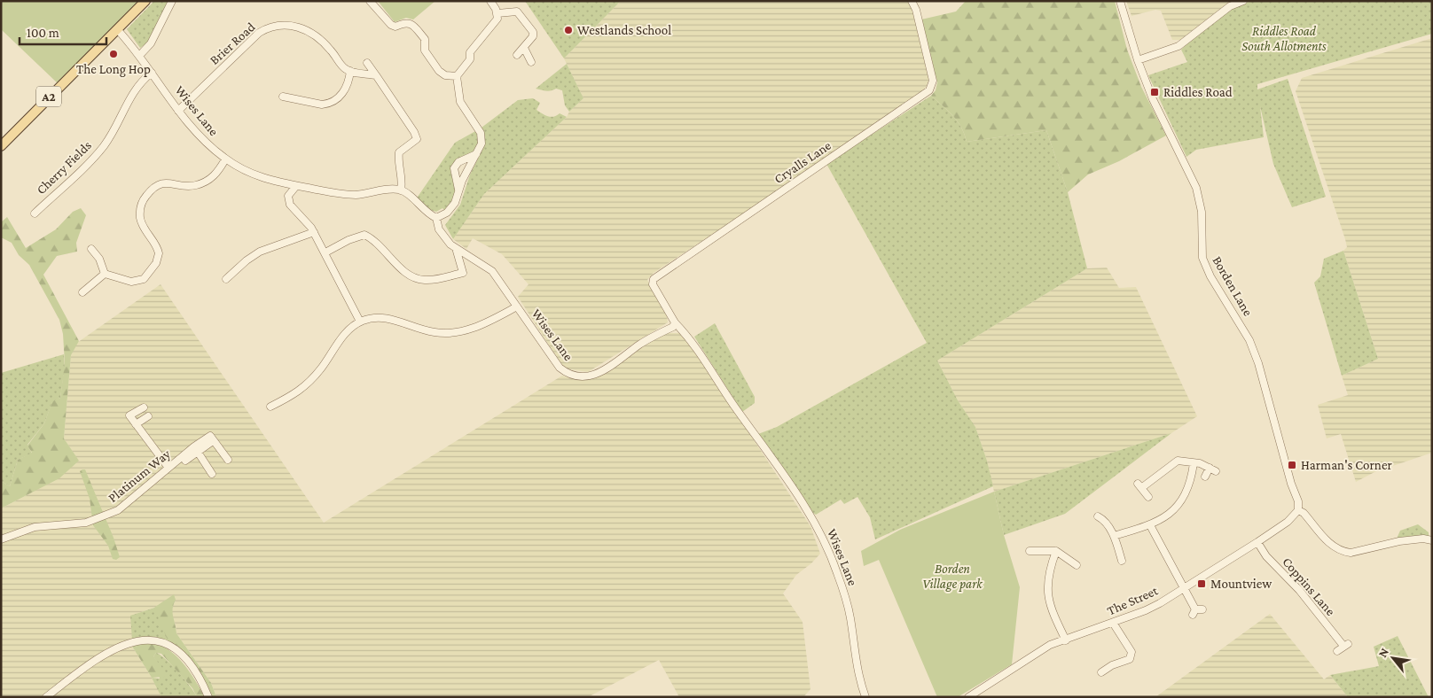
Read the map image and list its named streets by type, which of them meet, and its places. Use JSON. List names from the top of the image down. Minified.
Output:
{"streets":{"main road":["A2"],"street":["Brier Road","Wises Lane","Cryalls Lane","Cherry Fields","Borden Lane","Platinum Way","Coppins Lane","The Street"]},"crossings":[["Brier Road","Wises Lane"],["A2","Wises Lane"],["Wises Lane","Cryalls Lane"],["Wises Lane","Cherry Fields"],["Borden Lane","The Street"],["Coppins Lane","The Street"]],"parks":["Riddles Road South Allotments","Borden Village park"],"places":{"other":["Westlands School","The Long Hop"],"transit":["Riddles Road","Harman's Corner","Mountview"]},"scale_bar":"100 m","north":"top left"}
